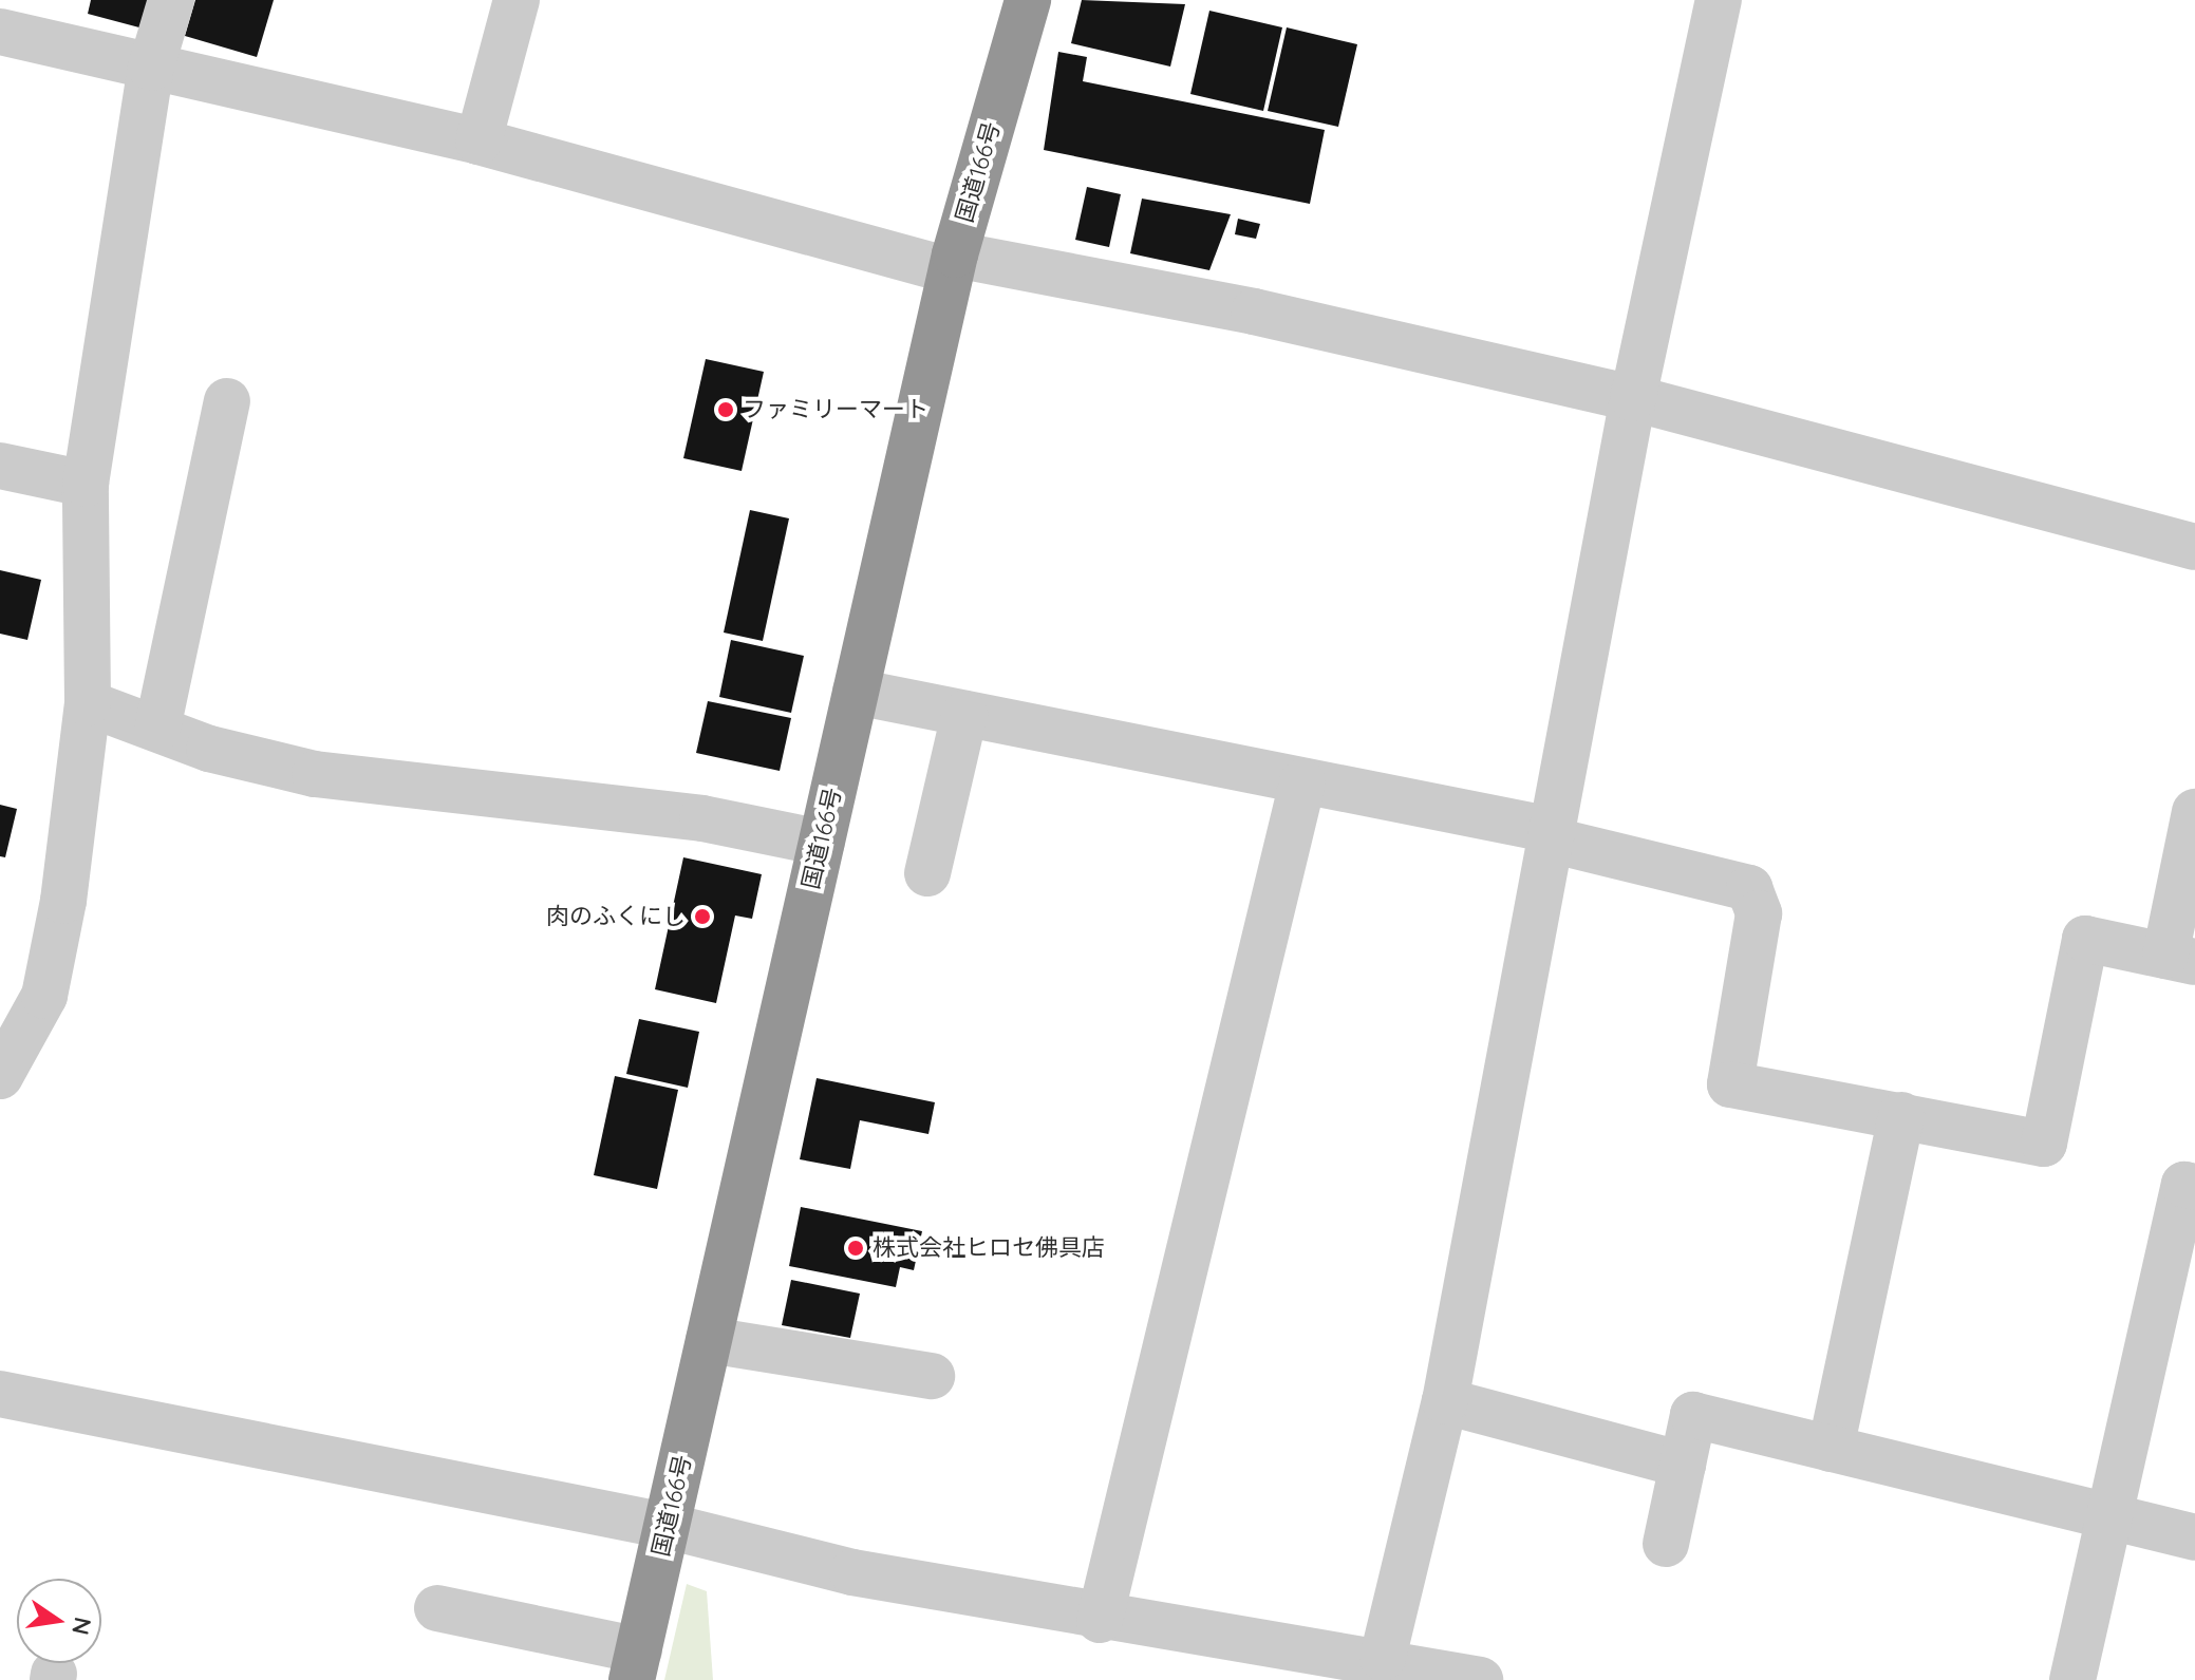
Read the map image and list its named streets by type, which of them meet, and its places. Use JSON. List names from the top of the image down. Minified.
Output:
{"streets":{"highway":["国道166号"]},"places":["ファミリーマート","肉のふくにし","株式会社ヒロセ佛具店"],"north":"right"}
